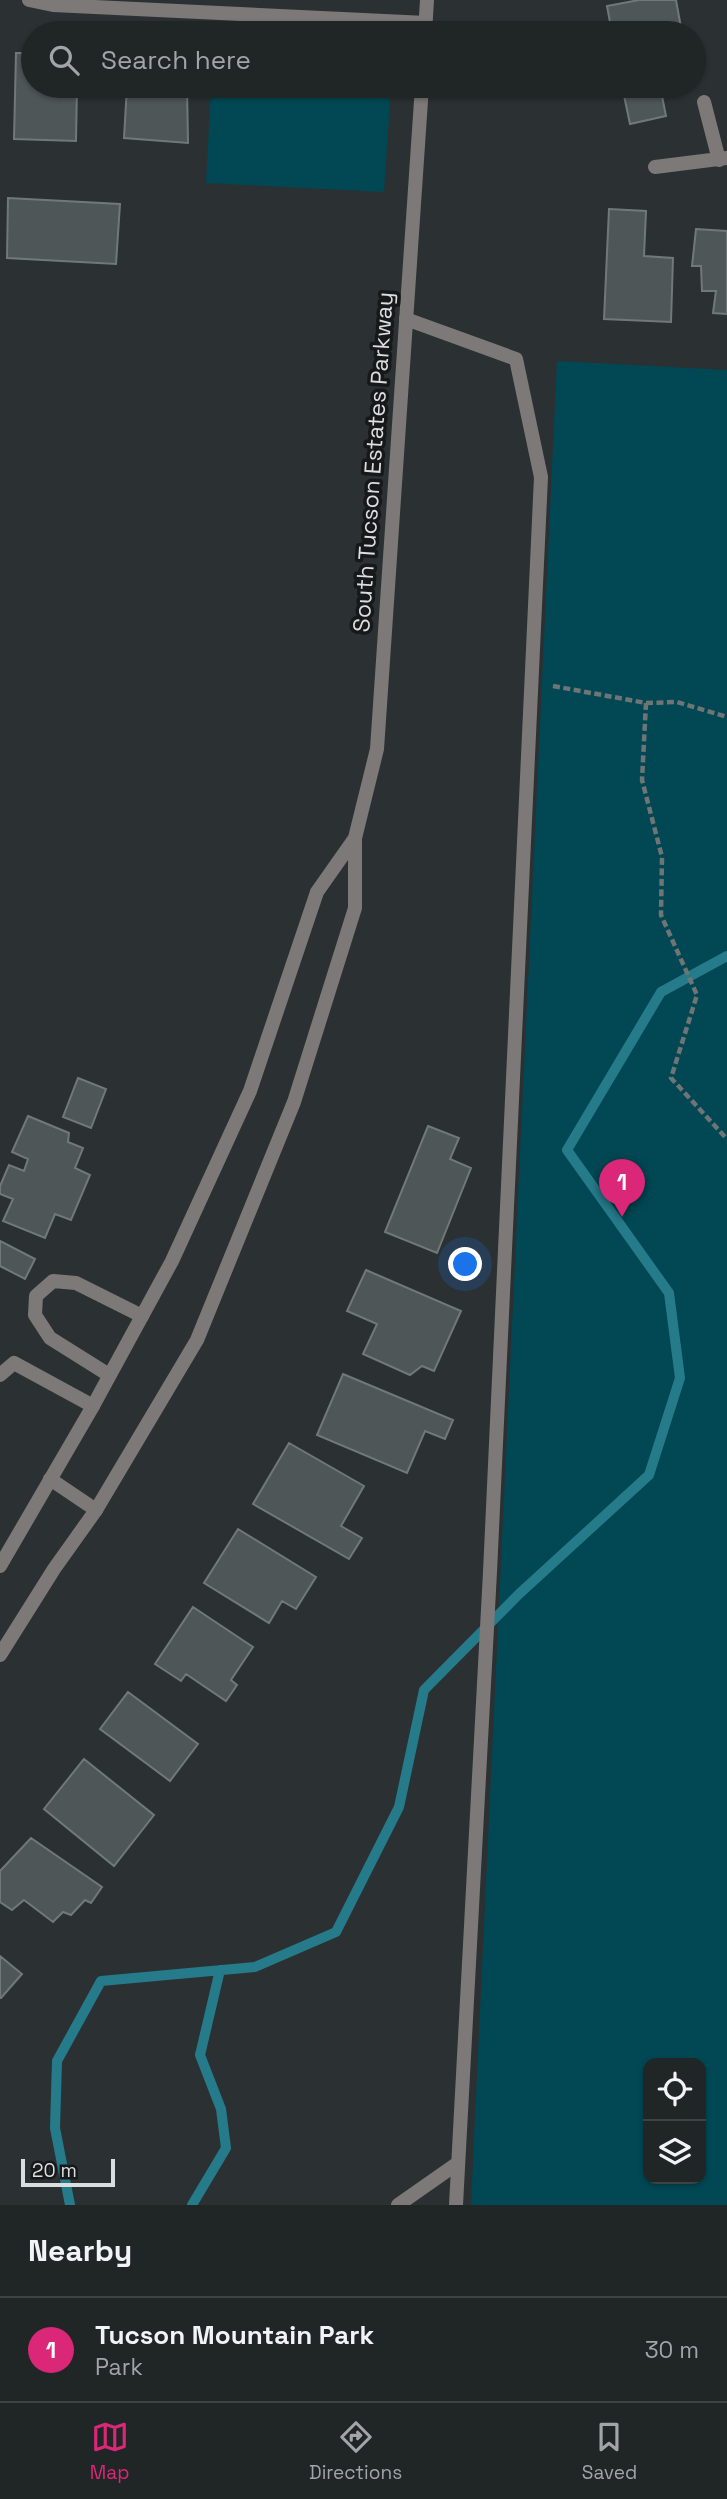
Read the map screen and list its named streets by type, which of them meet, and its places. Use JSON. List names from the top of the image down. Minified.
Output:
{"streets":{"street":["South Tucson Estates Parkway"]},"scale_bar":"20 m","page":{"search":"Search here","pins":"1","scale":"20 m","heading":"Nearby","list":[{"mark":"1","name":"Tucson Mountain Park","note":"Park","value":"30 m"}],"nav":["Map","Directions","Saved"]}}
